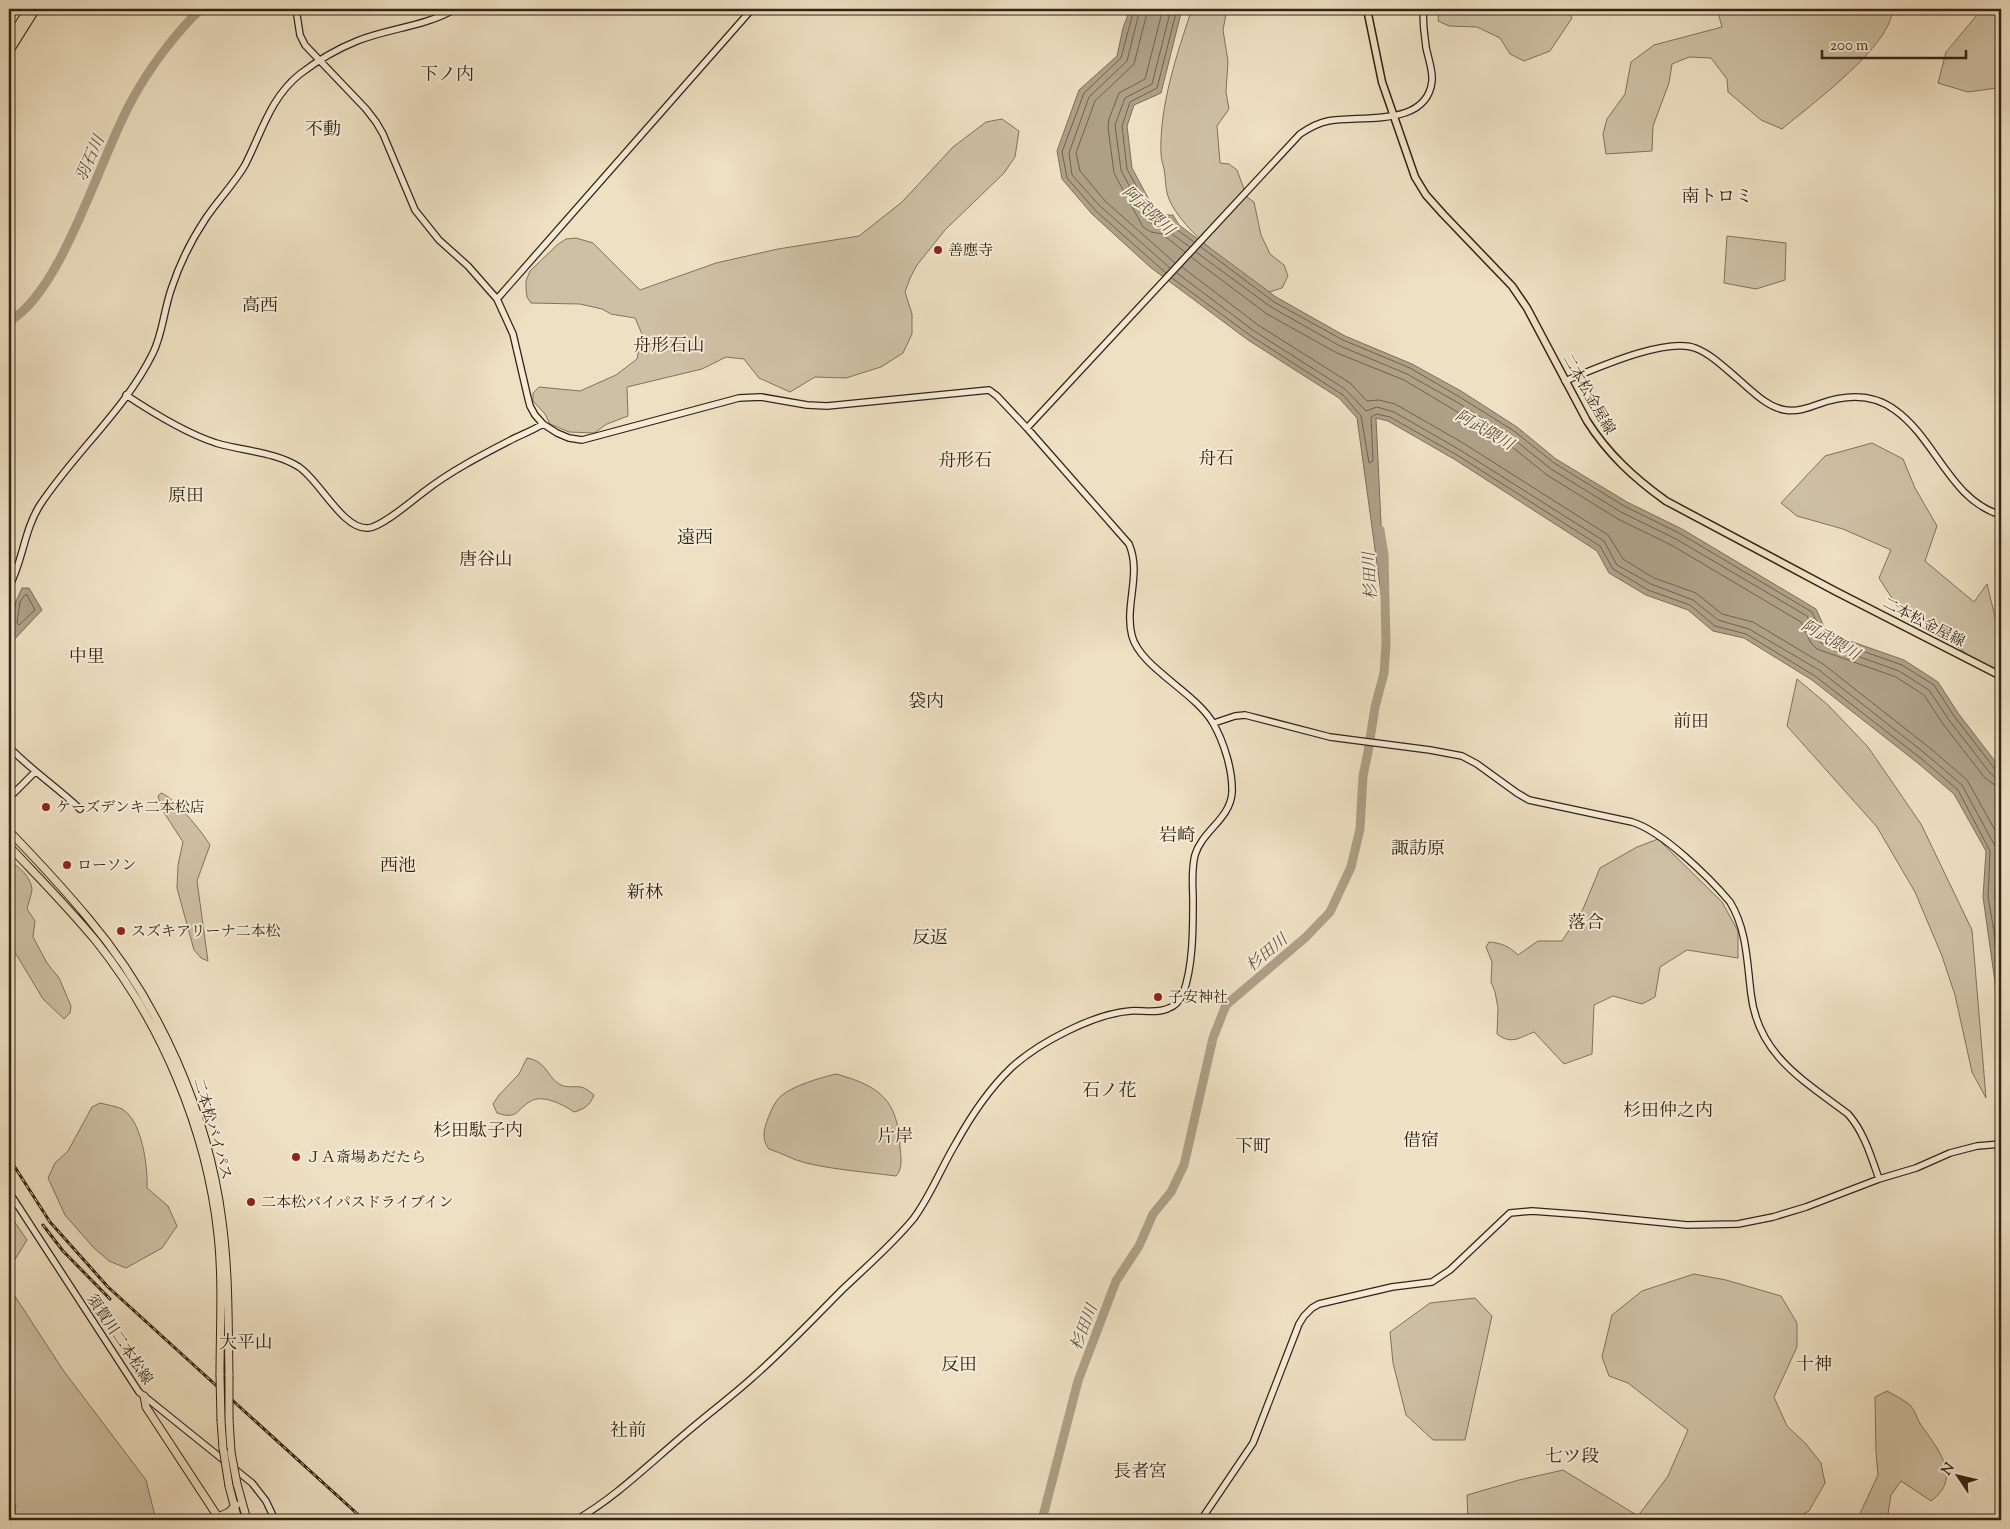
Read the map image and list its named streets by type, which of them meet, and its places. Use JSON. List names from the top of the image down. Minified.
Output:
{"streets":{"highway":["二本松バイパス"],"main road":["二本松金屋線"],"street":["須賀川二本松線"]},"districts":["下ノ内","不動","南トロミ","高西","舟形石山","舟石","舟形石","原田","遠西","唐谷山","中里","袋内","前田","岩崎","諏訪原","西池","新林","落合","反返","石ノ花","杉田仲之内","杉田駄子内","片岸","借宿","下町","大平山","反田","十神","社前","七ツ段","長者宮"],"water":["羽石川","阿武隈川","杉田川"],"places":["善應寺","ケーズデンキ二本松店","ローソン","スズキアリーナ二本松","子安神社","ＪＡ斎場あだたら","二本松バイパスドライブイン"],"scale_bar":"200 m","north":"top left"}
